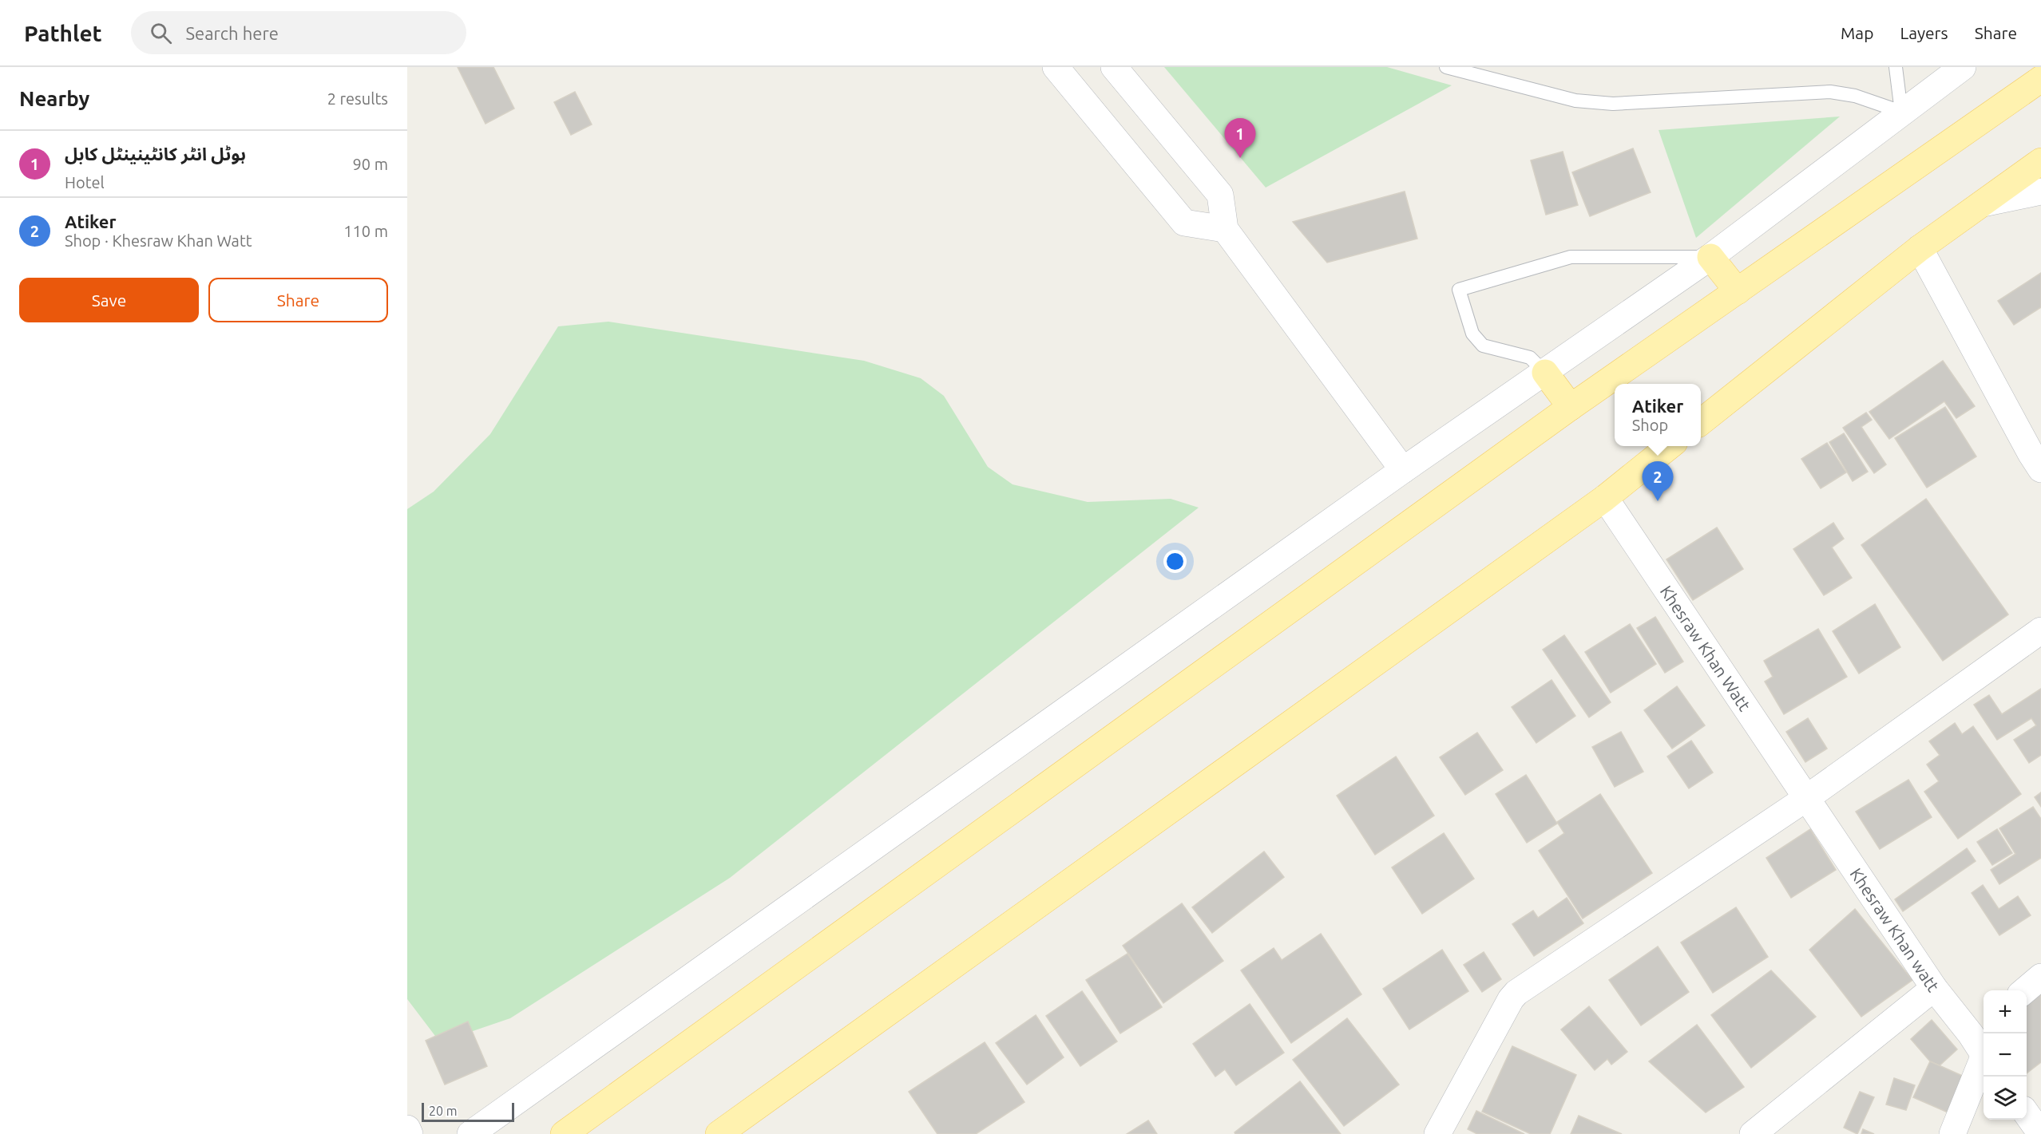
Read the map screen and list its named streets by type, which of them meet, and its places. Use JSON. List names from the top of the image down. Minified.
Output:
{"streets":{"street":["Khesraw Khan Watt","Khesraw Khan watt"]},"crossings":[["Khesraw Khan Watt","Khesraw Khan watt"]],"scale_bar":"20 m","page":{"header":"Pathlet","search":"Search here","nav":["Map","Layers","Share"],"heading":["Nearby","2 results"],"pins":["1","2"],"list":[{"mark":"1","name":"ہوٹل انٹر کانٹینینٹل کابل","note":"Hotel","value":"90 m"},{"mark":"2","name":"Atiker","note":"Shop · Khesraw Khan Watt","value":"110 m"}],"buttons":["Save","Share"],"popup":["Atiker","Shop"],"map_buttons":["+","−"],"scale":"20 m"}}
